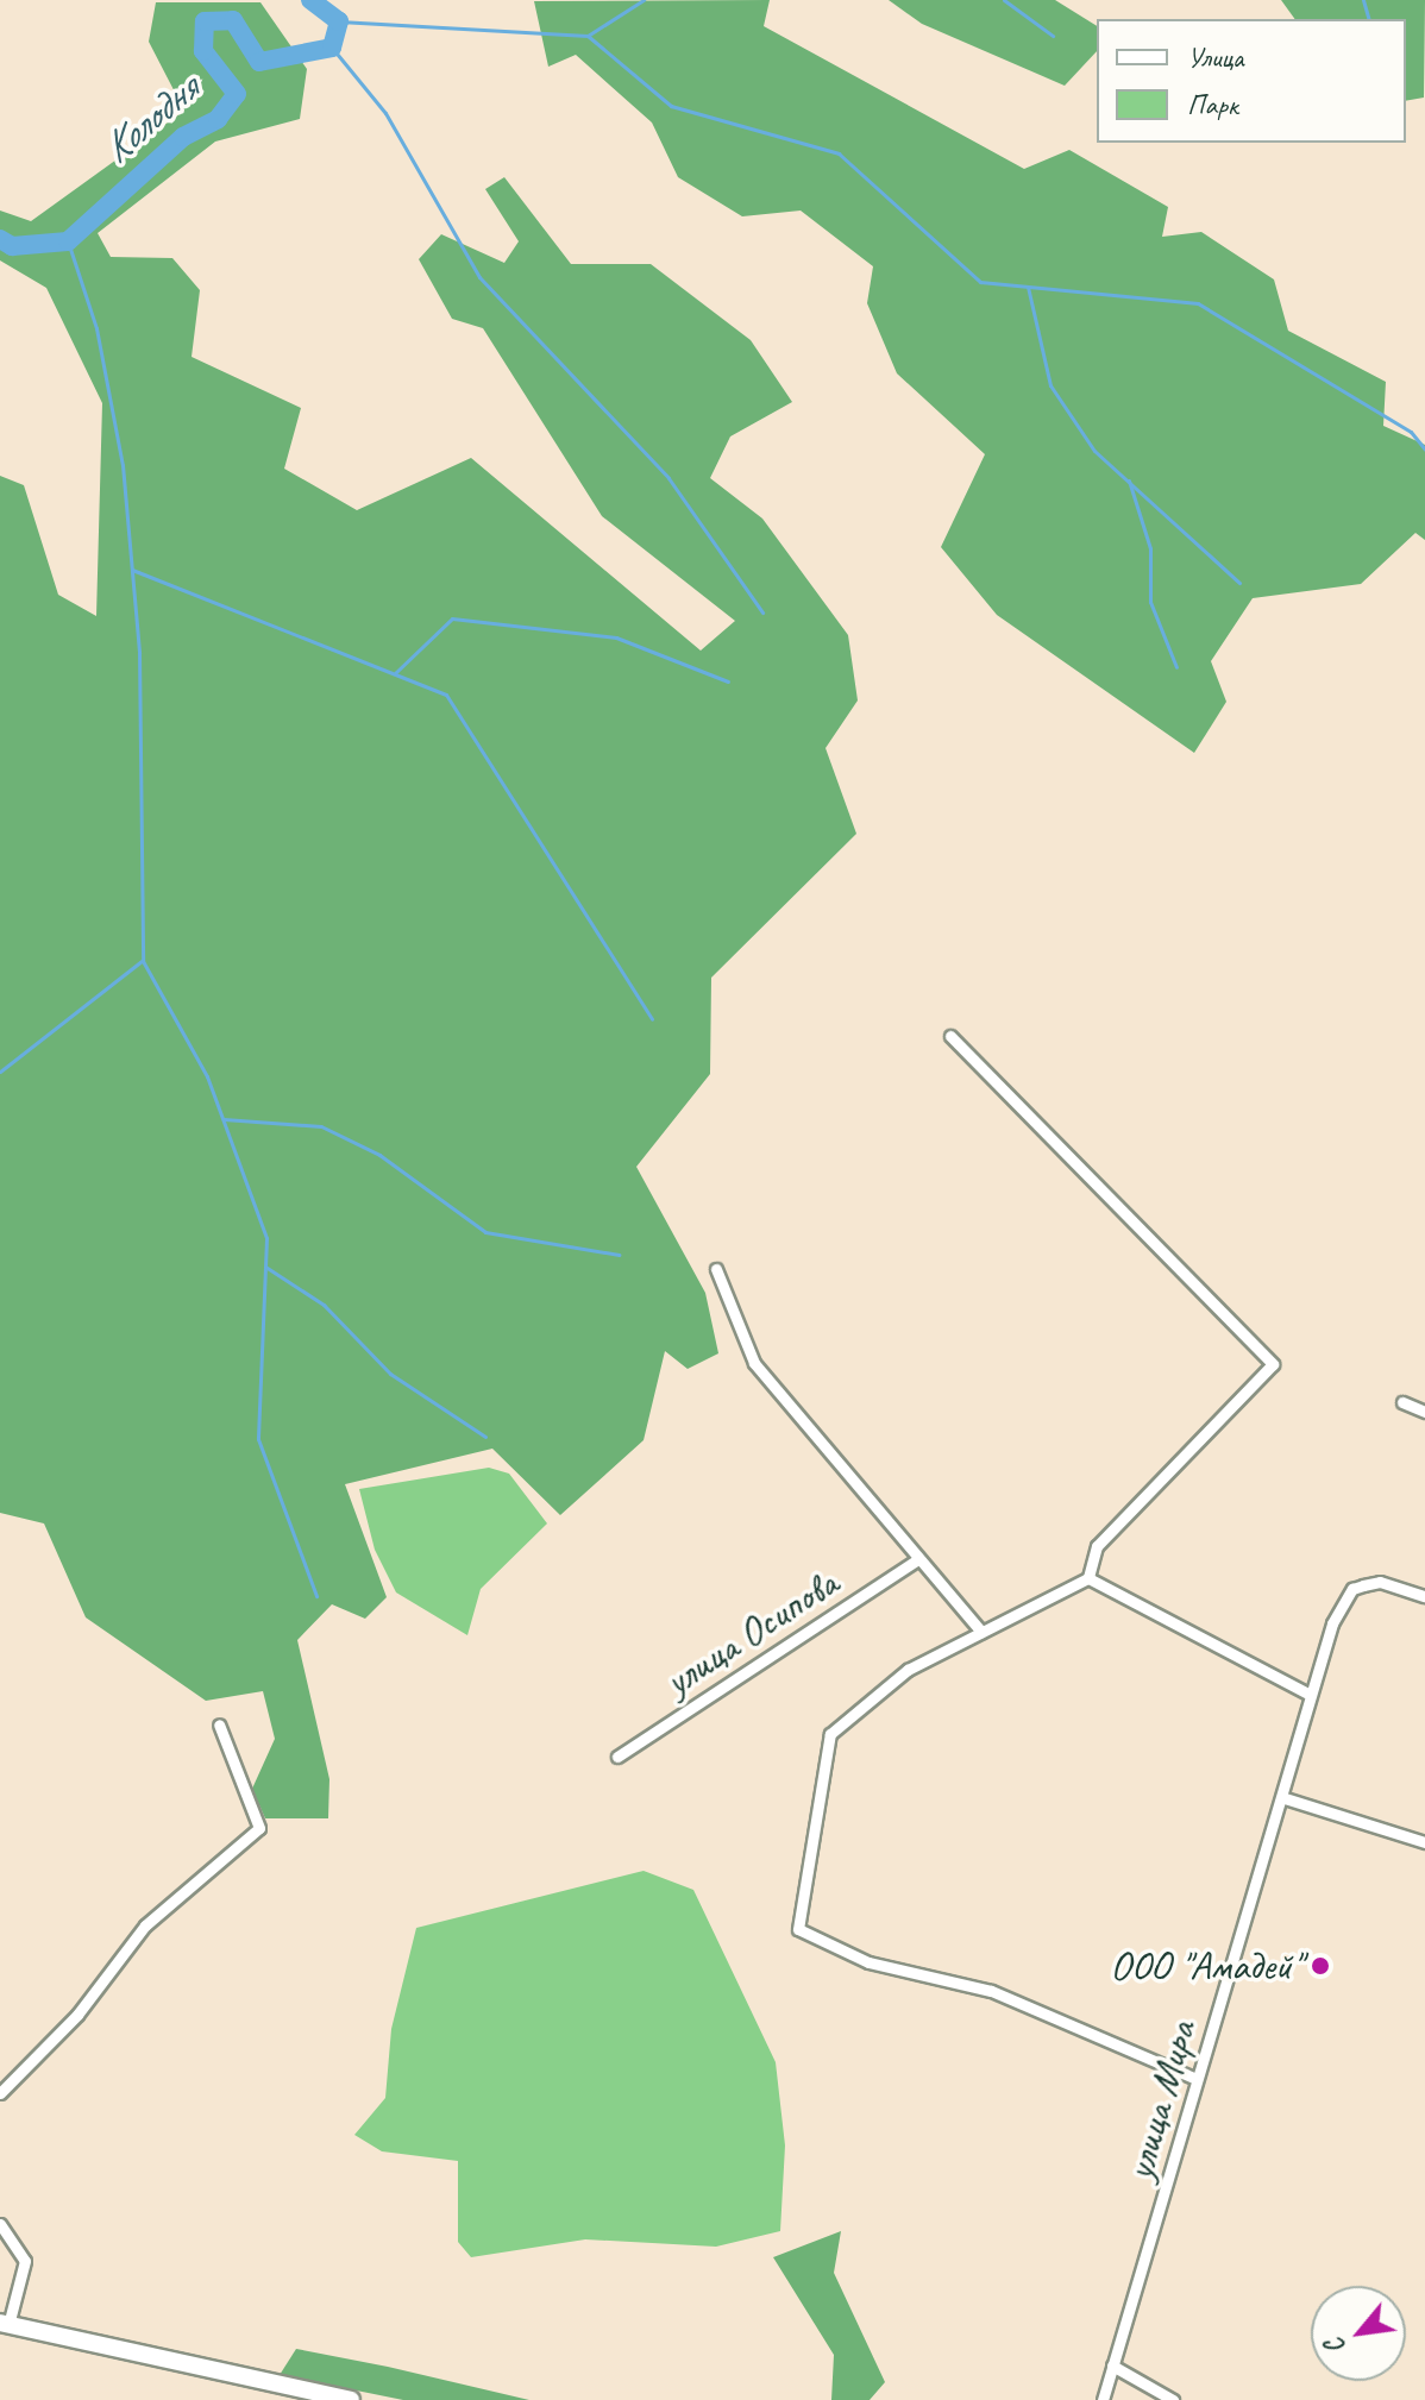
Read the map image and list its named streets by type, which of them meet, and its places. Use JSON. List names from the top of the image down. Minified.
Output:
{"streets":{"street":["улица Осипова","улица Мира"]},"water":["Колодня"],"places":["ООО \"Амадей\""],"legend":["Улица","Парк"],"north":"bottom left"}
